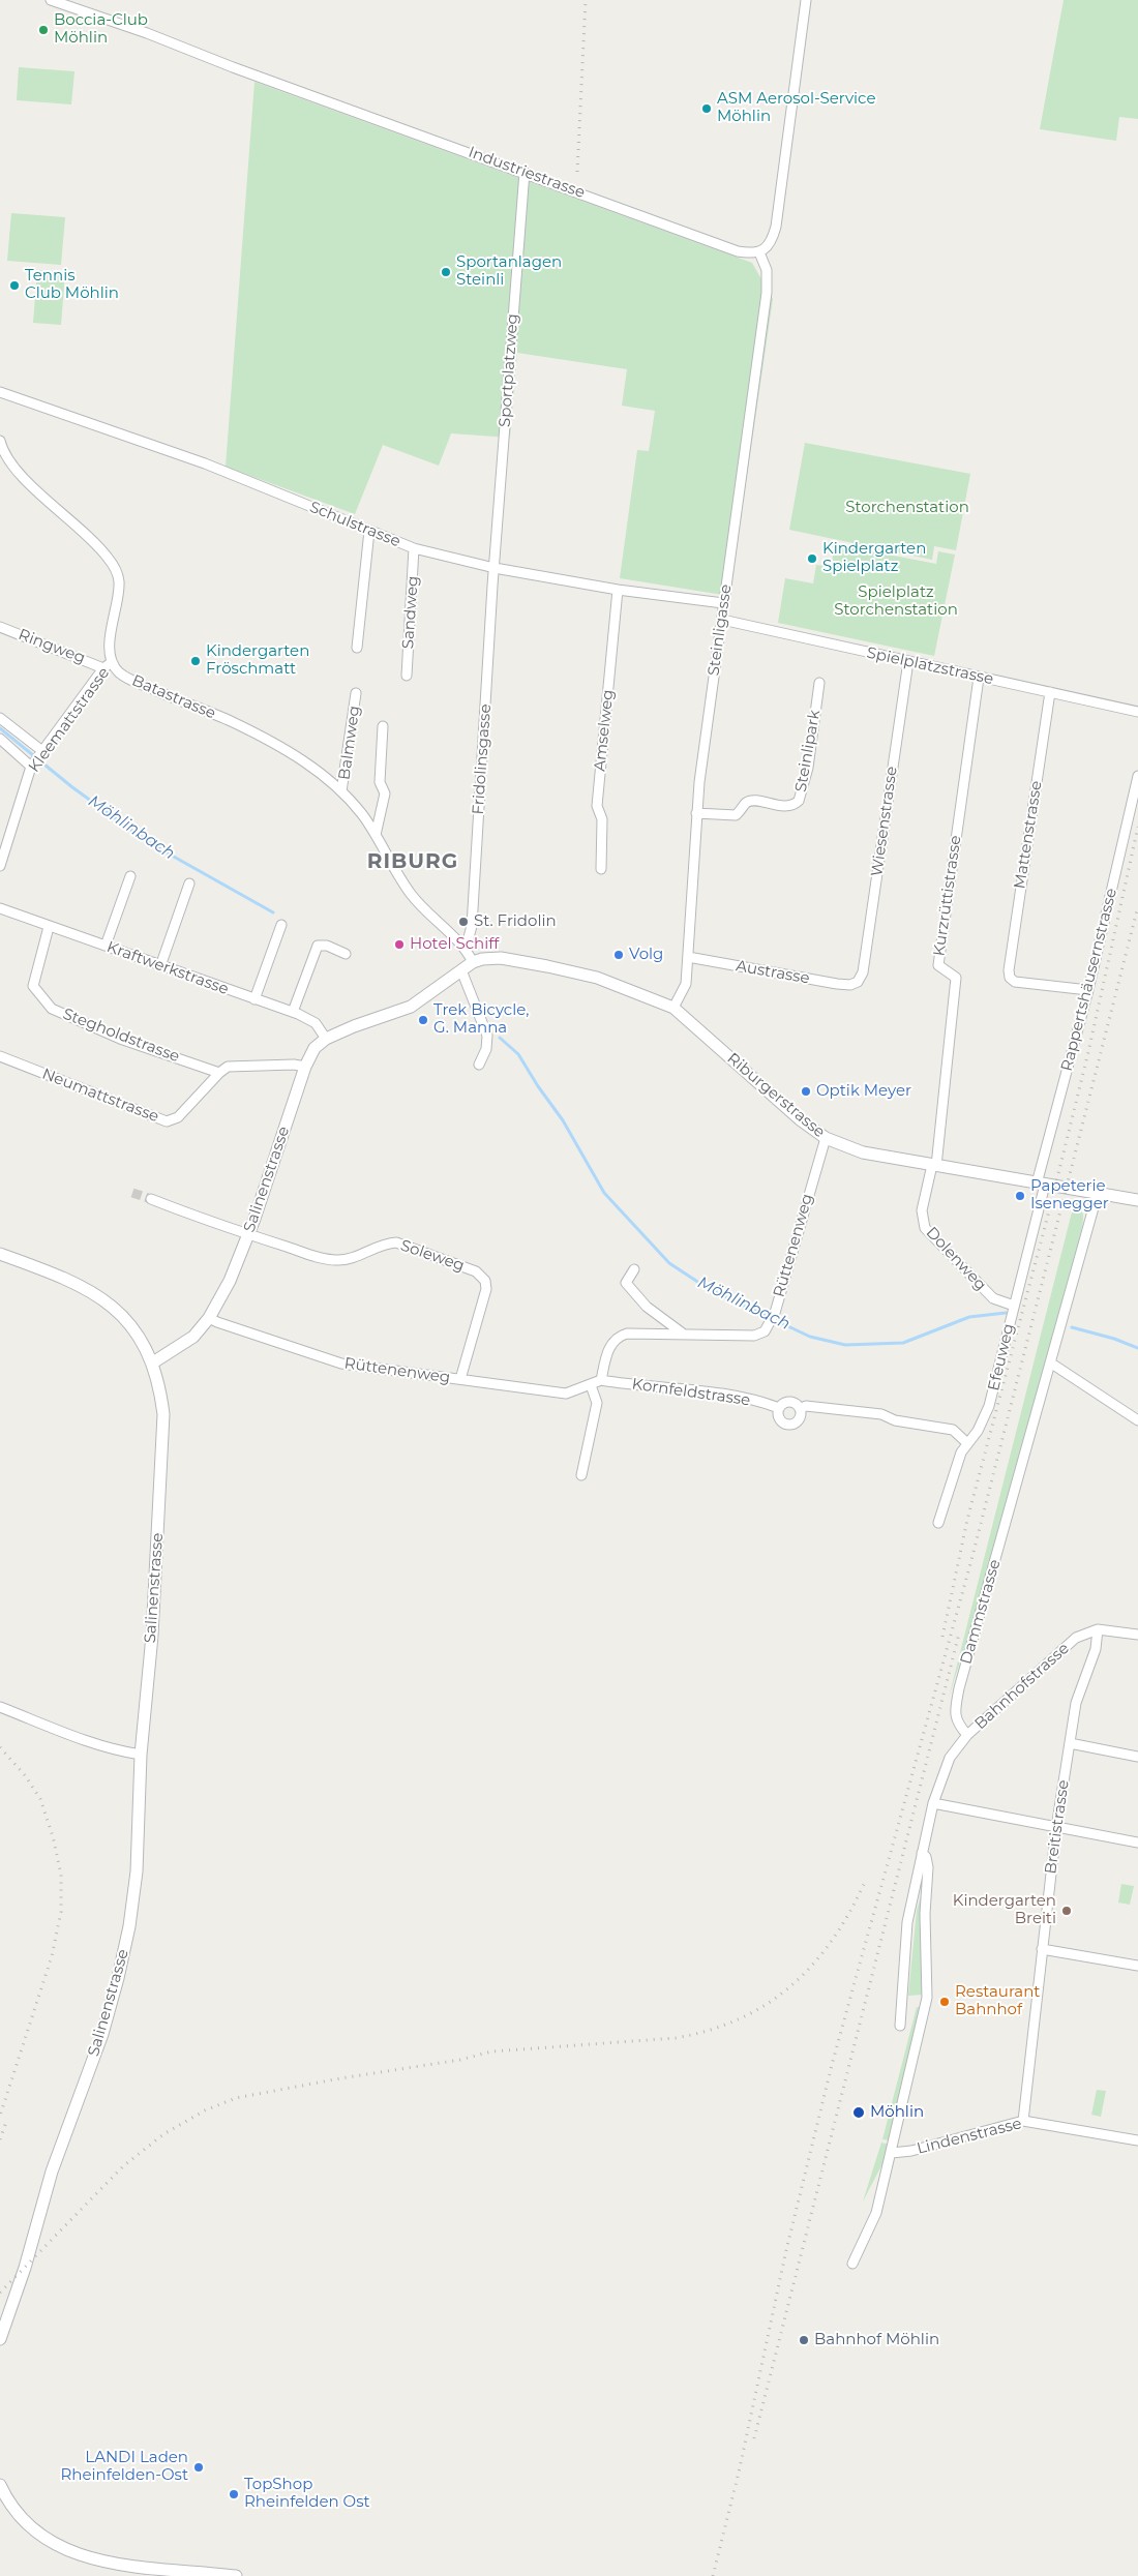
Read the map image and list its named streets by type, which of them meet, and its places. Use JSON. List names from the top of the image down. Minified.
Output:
{"streets":{"street":["Industriestrasse","Sportplatzweg","Schulstrasse","Sandweg","Steinligasse","Ringweg","Spielplatzstrasse","Batastrasse","Kleemattstrasse","Amselweg","Balmweg","Steinlipark","Fridolinsgasse","Wiesenstrasse","Mattenstrasse","Kurzrüttistrasse","Kraftwerkstrasse","Austrasse","Rappertshäusernstrasse","Stegholdstrasse","Neumattstrasse","Riburgerstrasse","Salinenstrasse","Rüttenenweg","Soleweg","Dolenweg","Efeuweg","Kornfeldstrasse","Dammstrasse","Bahnhofstrasse","Breitistrasse","Lindenstrasse"]},"crossings":[["Industriestrasse","Sportplatzweg"],["Industriestrasse","Steinligasse"],["Sportplatzweg","Schulstrasse"],["Sportplatzweg","Fridolinsgasse"],["Schulstrasse","Sandweg"],["Schulstrasse","Steinligasse"],["Schulstrasse","Amselweg"],["Schulstrasse","Fridolinsgasse"],["Steinligasse","Spielplatzstrasse"],["Steinligasse","Steinlipark"],["Steinligasse","Austrasse"],["Steinligasse","Riburgerstrasse"],["Ringweg","Kleemattstrasse"],["Spielplatzstrasse","Wiesenstrasse"],["Spielplatzstrasse","Mattenstrasse"],["Spielplatzstrasse","Kurzrüttistrasse"],["Batastrasse","Kleemattstrasse"],["Batastrasse","Balmweg"],["Batastrasse","Fridolinsgasse"],["Batastrasse","Riburgerstrasse"],["Batastrasse","Salinenstrasse"],["Wiesenstrasse","Austrasse"],["Mattenstrasse","Rappertshäusernstrasse"],["Kurzrüttistrasse","Riburgerstrasse"],["Kurzrüttistrasse","Dolenweg"],["Kraftwerkstrasse","Stegholdstrasse"],["Kraftwerkstrasse","Salinenstrasse"],["Rappertshäusernstrasse","Riburgerstrasse"],["Rappertshäusernstrasse","Efeuweg"],["Stegholdstrasse","Neumattstrasse"],["Riburgerstrasse","Salinenstrasse"],["Riburgerstrasse","Rüttenenweg"],["Riburgerstrasse","Dolenweg"],["Riburgerstrasse","Efeuweg"],["Riburgerstrasse","Dammstrasse"],["Salinenstrasse","Rüttenenweg"],["Salinenstrasse","Soleweg"],["Rüttenenweg","Soleweg"],["Rüttenenweg","Kornfeldstrasse"],["Dolenweg","Efeuweg"],["Efeuweg","Kornfeldstrasse"],["Dammstrasse","Bahnhofstrasse"],["Bahnhofstrasse","Breitistrasse"],["Breitistrasse","Lindenstrasse"]],"districts":["RIBURG"],"water":["Möhlinbach"],"parks":["Storchenstation","Spielplatz Storchenstation"],"places":["Boccia-Club Möhlin","ASM Aerosol-Service Möhlin","Sportanlagen Steinli","Tennis Club Möhlin","Kindergarten Spielplatz","Kindergarten Fröschmatt","St. Fridolin","Hotel Schiff","Volg","Trek Bicycle, G. Manna","Optik Meyer","Papeterie Isenegger","Kindergarten Breiti","Restaurant Bahnhof","Möhlin","Bahnhof Möhlin","LANDI Laden Rheinfelden-Ost","TopShop Rheinfelden Ost"]}
